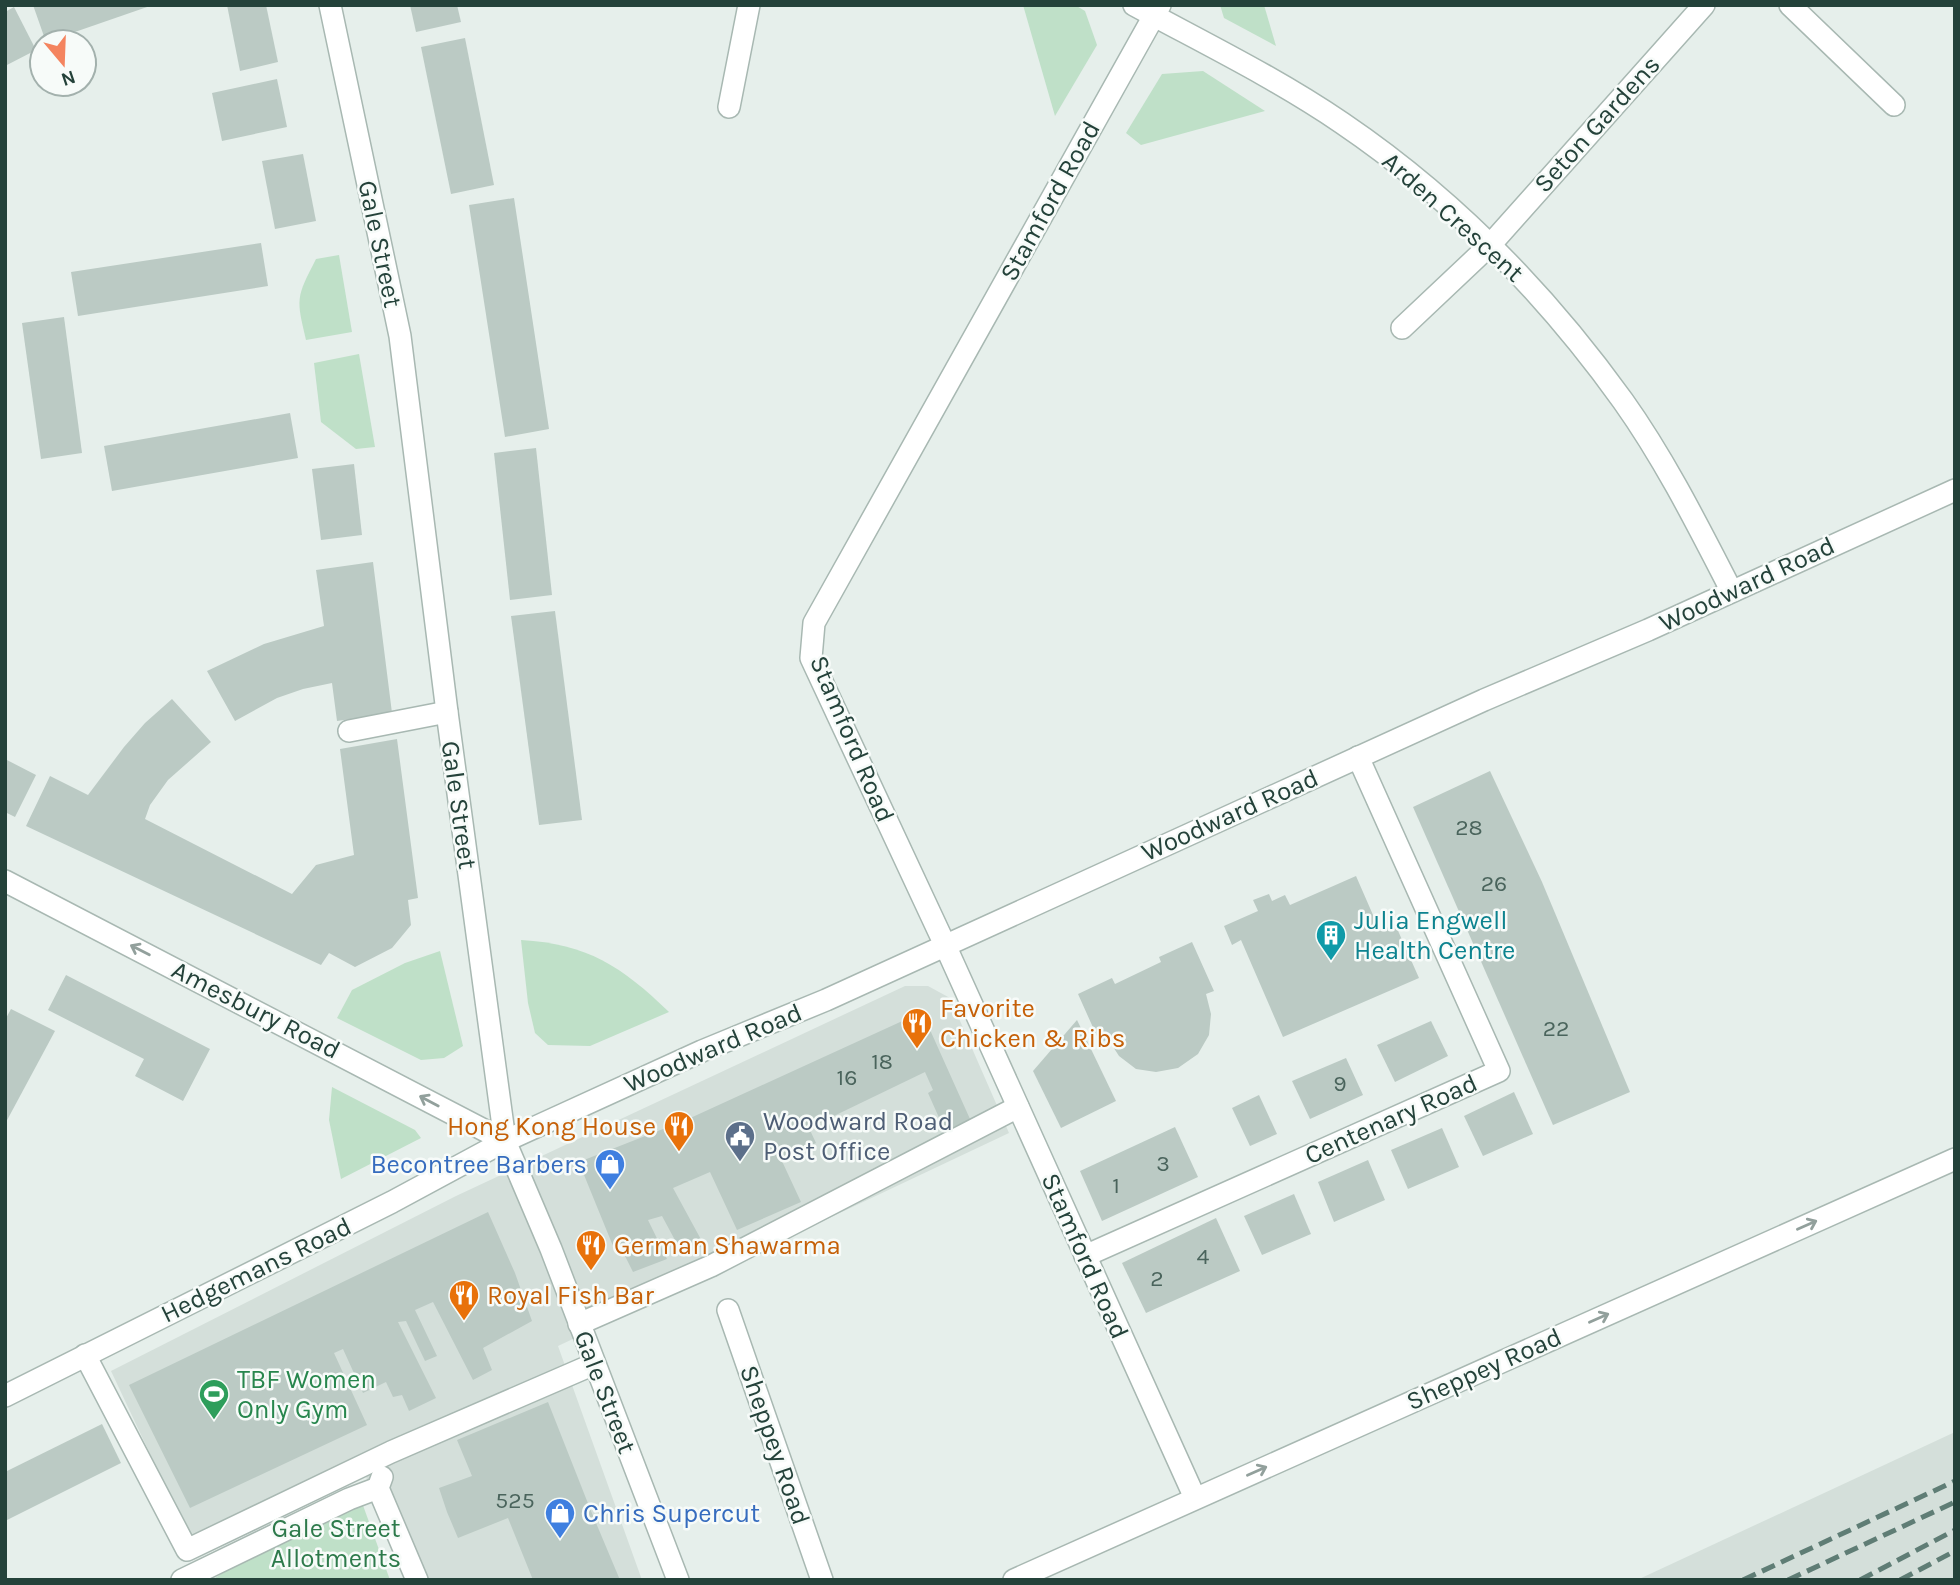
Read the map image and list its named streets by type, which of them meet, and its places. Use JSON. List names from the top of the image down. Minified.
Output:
{"streets":{"street":["Seton Gardens","Stamford Road","Arden Crescent","Gale Street","Woodward Road","Amesbury Road","Centenary Road","Hedgemans Road","Sheppey Road"]},"crossings":[["Seton Gardens","Arden Crescent"],["Stamford Road","Arden Crescent"],["Stamford Road","Woodward Road"],["Stamford Road","Centenary Road"],["Stamford Road","Sheppey Road"],["Arden Crescent","Woodward Road"],["Gale Street","Woodward Road"],["Gale Street","Amesbury Road"],["Gale Street","Hedgemans Road"],["Woodward Road","Amesbury Road"],["Woodward Road","Centenary Road"],["Woodward Road","Hedgemans Road"],["Amesbury Road","Hedgemans Road"]],"one_way":["Amesbury Road","Sheppey Road"],"parks":["Gale Street Allotments"],"places":{"building":["Julia Engwell Health Centre"],"restaurant":["Favorite Chicken & Ribs","Hong Kong House","German Shawarma","Royal Fish Bar"],"public building":["Woodward Road Post Office"],"shop":["Becontree Barbers","Chris Supercut"],"sports":["TBF Women Only Gym"]},"house_numbers":["28","26","22","18","16","9","3","1","4","2","525"],"north":"bottom"}
